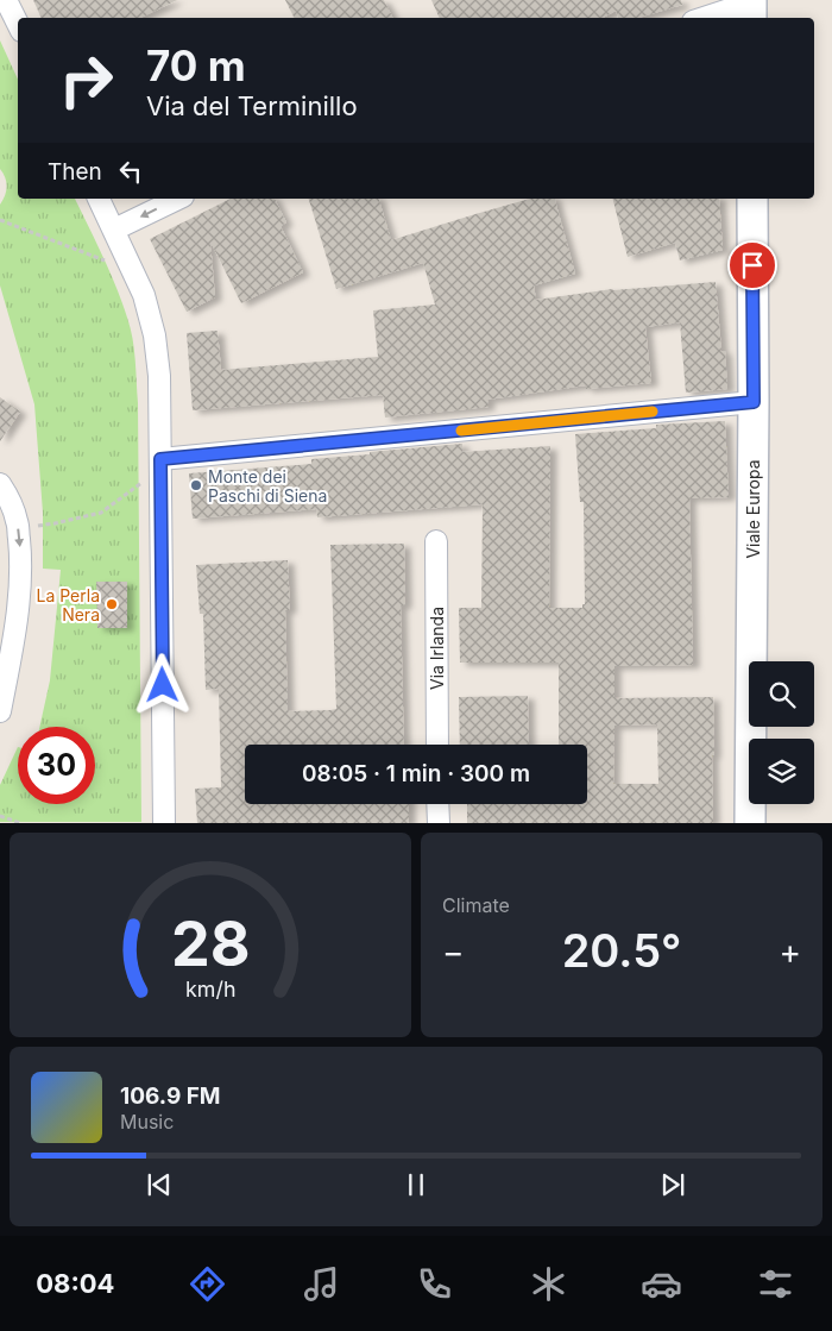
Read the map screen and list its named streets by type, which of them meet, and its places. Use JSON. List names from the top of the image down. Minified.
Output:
{"streets":{"street":["Viale Europa","Via Irlanda"]},"places":["Monte dei Paschi di Siena","La Perla Nera"],"page":{"turn":["70 m","Via del Terminillo"],"then":"Then","limit":"30","trip":"08:05 · 1 min · 300 m","tile":"Climate","heat":["−","20.5°","+"],"song":["106.9 FM","Music"],"tabs":"08:04","gauge":["28","km/h"]}}
